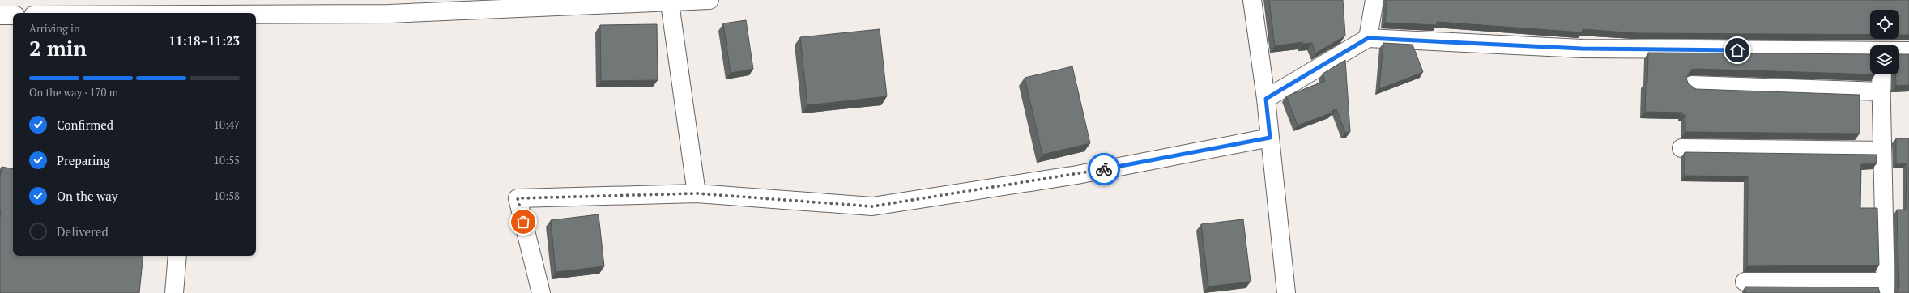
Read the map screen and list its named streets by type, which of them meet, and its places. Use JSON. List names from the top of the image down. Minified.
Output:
{"page":{"heading":["2 min","Arriving in","11:18–11:23"],"bar":"On the way · 170 m","list":[["Confirmed","10:47"],["Preparing","10:55"],["On the way","10:58"],"Delivered"]}}
